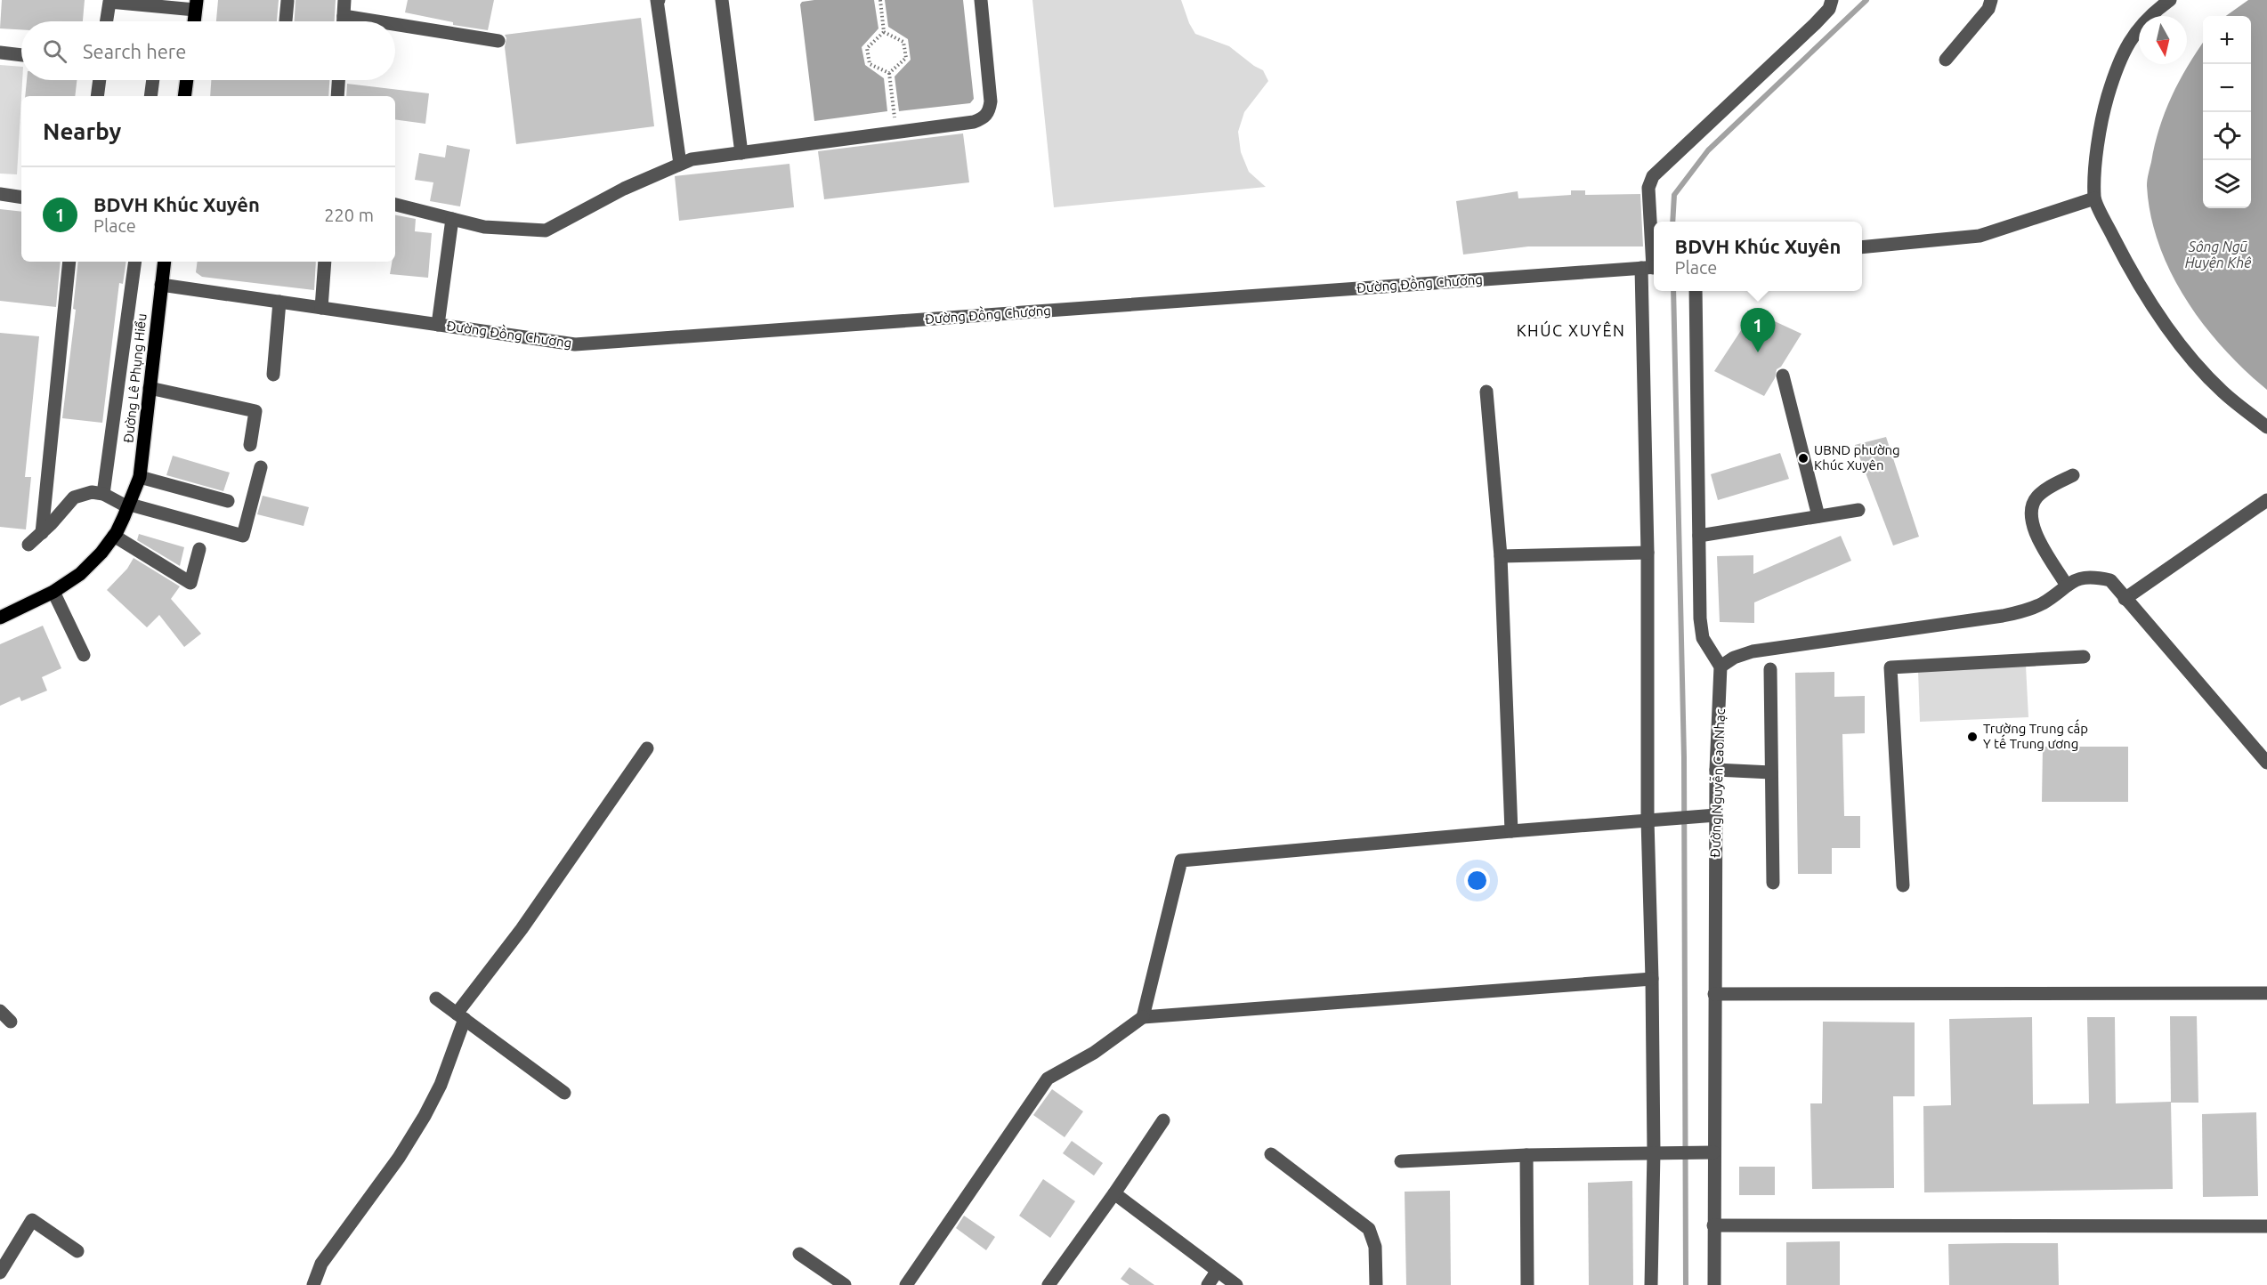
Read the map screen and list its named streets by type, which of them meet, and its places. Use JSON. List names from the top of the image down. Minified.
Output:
{"streets":{"main road":["Đường Lê Phụng Hiểu"],"street":["Đường Đồng Chương","Đường Nguyễn Cao Nhạc"]},"districts":["KHÚC XUYÊN"],"water":["Sông Ngũ Huyện Khê"],"places":["UBND phường Khúc Xuyên","Trường Trung cấp Y tế Trung ương"],"north":"bottom","page":{"map_buttons":["+","−"],"search":"Search here","heading":"Nearby","list":[{"mark":"1","name":"BDVH Khúc Xuyên","note":"Place","value":"220 m"}],"popup":["BDVH Khúc Xuyên","Place"],"pins":"1"}}
